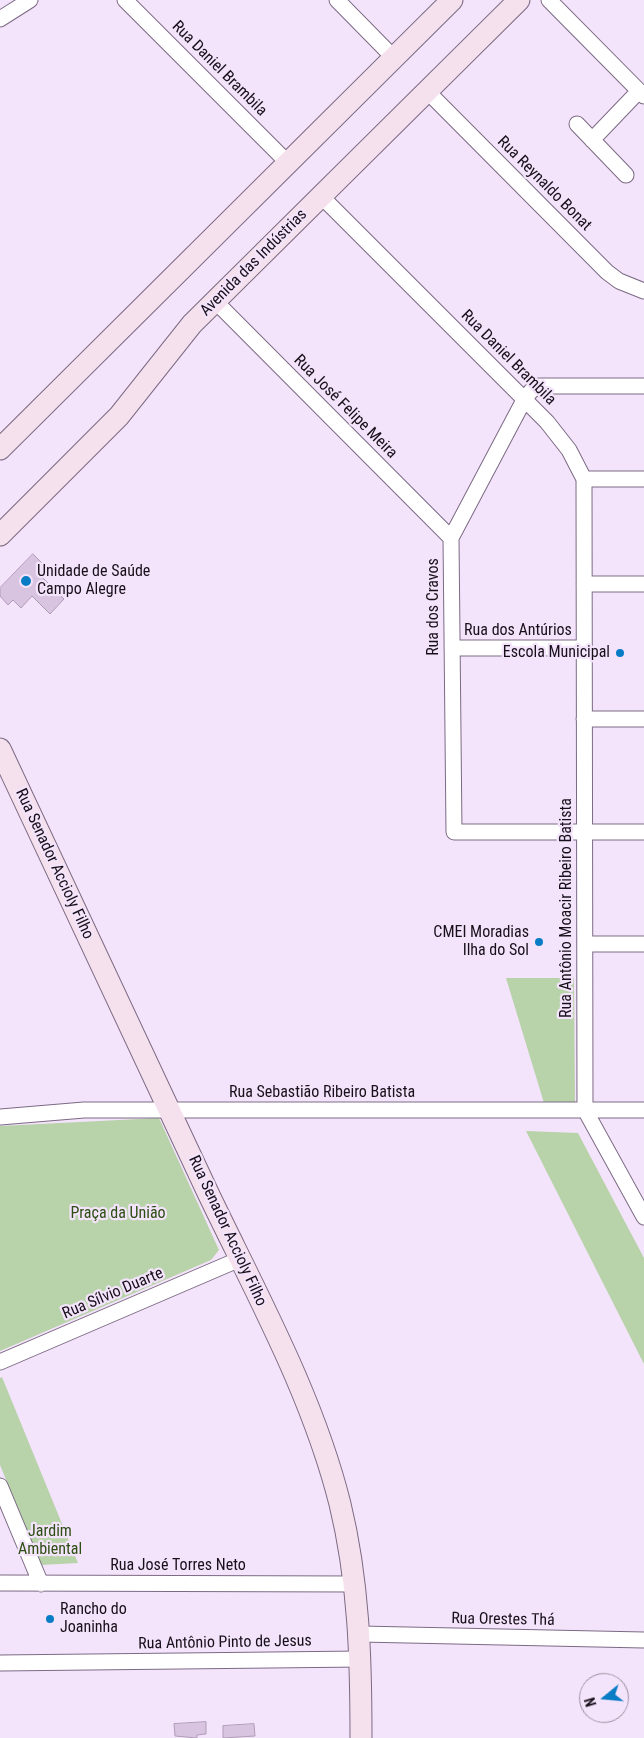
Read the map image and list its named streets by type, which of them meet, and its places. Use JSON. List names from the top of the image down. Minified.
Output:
{"streets":{"main road":["Avenida das Indústrias","Rua Senador Accioly Filho"],"street":["Rua Daniel Brambila","Rua Reynaldo Bonat","Rua José Felipe Meira","Rua dos Cravos","Rua dos Antúrios","Rua Antônio Moacir Ribeiro Batista","Rua Sebastião Ribeiro Batista","Rua Sílvio Duarte","Rua José Torres Neto","Rua Orestes Thá","Rua Antônio Pinto de Jesus"]},"crossings":[["Rua Daniel Brambila","Avenida das Indústrias"],["Rua Daniel Brambila","Rua dos Cravos"],["Rua Reynaldo Bonat","Avenida das Indústrias"],["Avenida das Indústrias","Rua José Felipe Meira"],["Rua José Felipe Meira","Rua dos Cravos"],["Rua dos Cravos","Rua dos Antúrios"],["Rua dos Cravos","Rua Antônio Moacir Ribeiro Batista"],["Rua dos Antúrios","Rua Antônio Moacir Ribeiro Batista"],["Rua Senador Accioly Filho","Rua Sebastião Ribeiro Batista"],["Rua Senador Accioly Filho","Rua Sílvio Duarte"],["Rua Senador Accioly Filho","Rua José Torres Neto"],["Rua Senador Accioly Filho","Rua Orestes Thá"],["Rua Senador Accioly Filho","Rua Antônio Pinto de Jesus"],["Rua Antônio Moacir Ribeiro Batista","Rua Sebastião Ribeiro Batista"]],"parks":["Praça da União","Jardim Ambiental"],"places":["Unidade de Saúde Campo Alegre","Escola Municipal","CMEI Moradias Ilha do Sol","Rancho do Joaninha"],"north":"left"}
